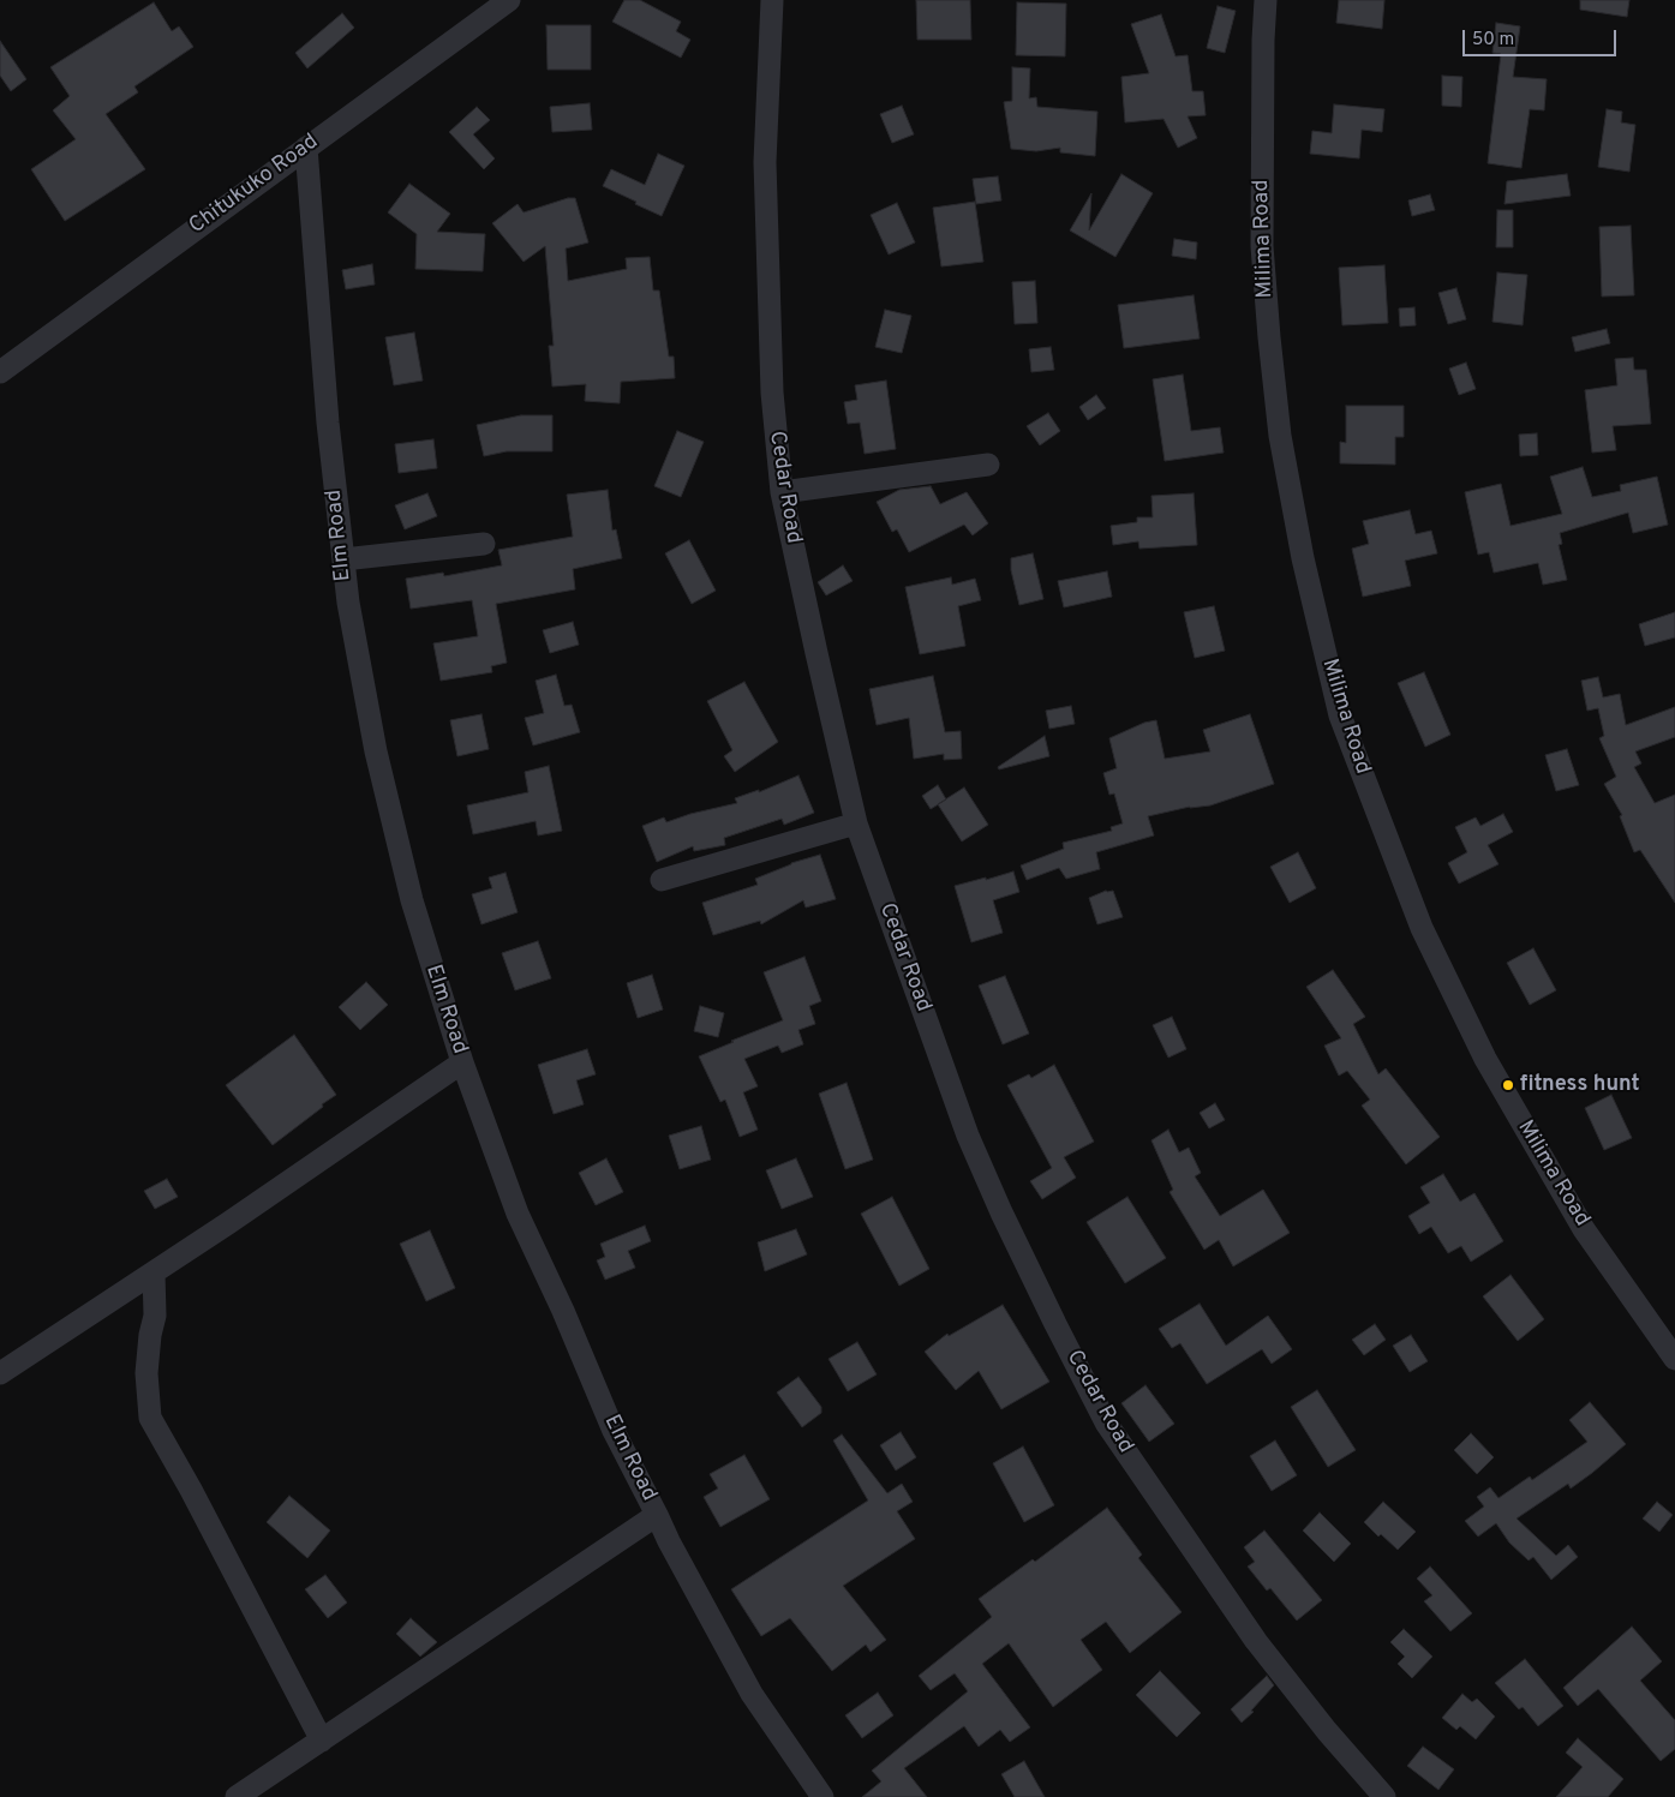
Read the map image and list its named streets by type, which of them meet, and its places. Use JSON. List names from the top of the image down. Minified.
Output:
{"streets":{"street":["Chitukuko Road","Milima Road","Cedar Road","Elm Road"]},"crossings":[["Chitukuko Road","Elm Road"]],"places":["fitness hunt"],"scale_bar":"50 m"}
